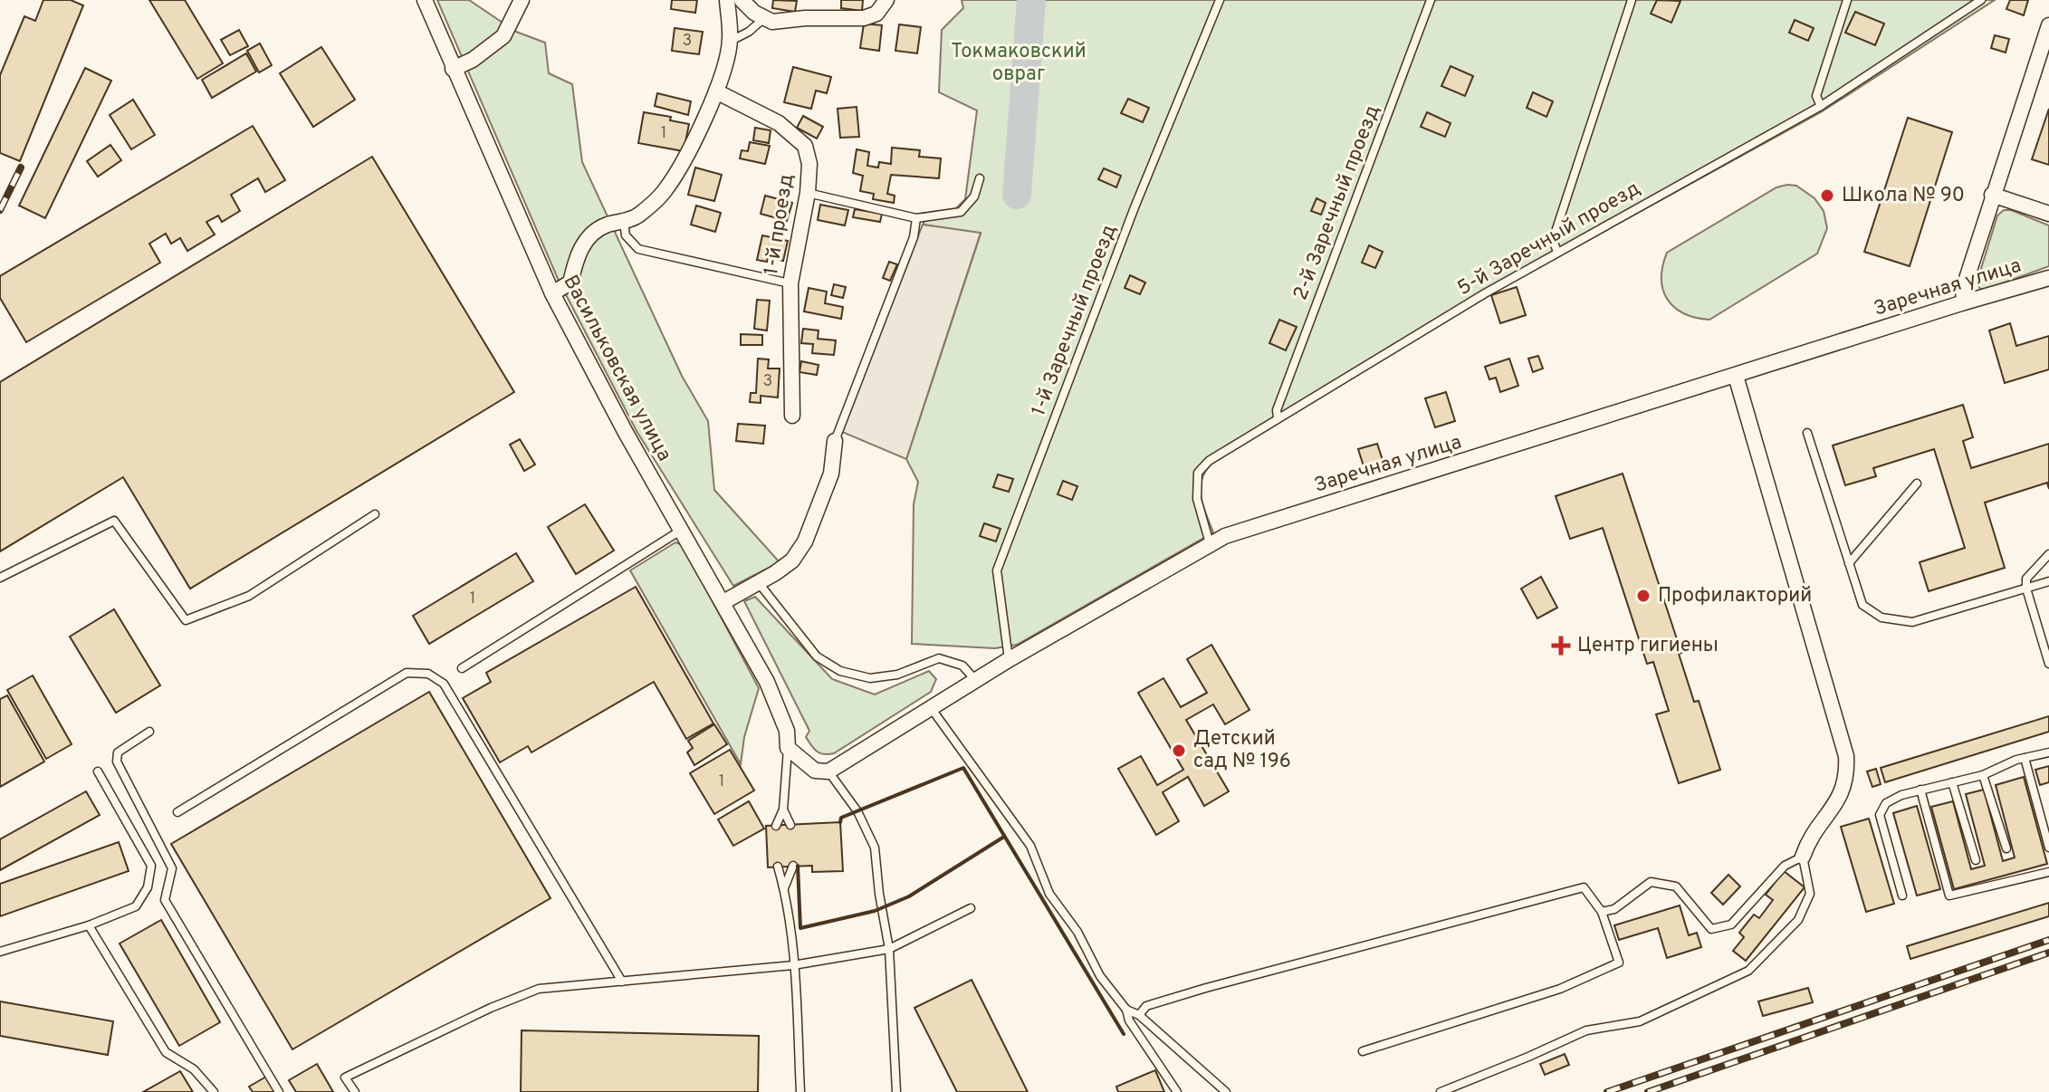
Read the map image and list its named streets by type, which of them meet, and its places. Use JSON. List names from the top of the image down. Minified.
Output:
{"streets":{"street":["1-й проезд","Заречная улица","Васильковская улица"],"lane":["2-й Заречный проезд","5-й Заречный проезд","1-й Заречный проезд"]},"crossings":[["2-й Заречный проезд","5-й Заречный проезд"],["5-й Заречный проезд","Заречная улица"],["Заречная улица","1-й Заречный проезд"]],"parks":["Токмаковский овраг"],"places":{"other":["Школа № 90","Профилакторий","Детский сад № 196"],"health":["Центр гигиены"]},"house_numbers":["3","1","3","1","1"]}
